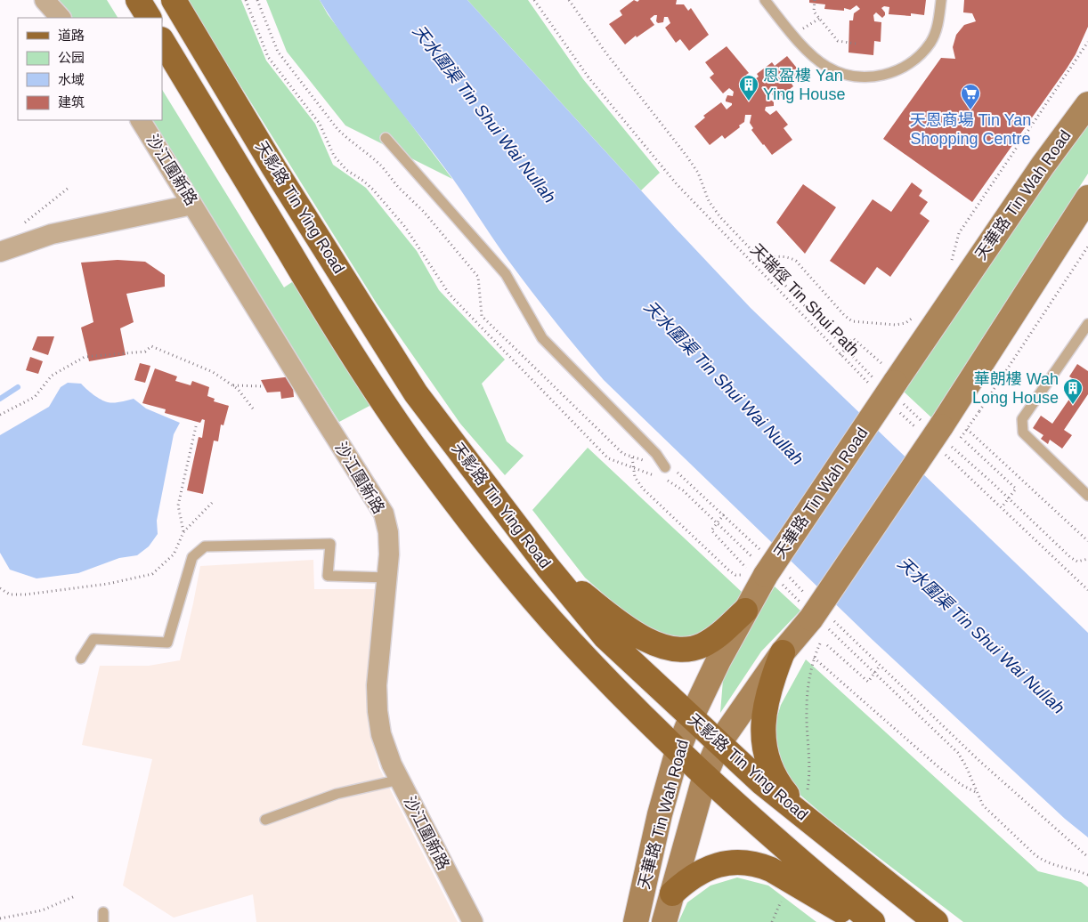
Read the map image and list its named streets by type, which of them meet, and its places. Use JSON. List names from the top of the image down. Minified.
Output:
{"streets":{"main road":["天華路 Tin Wah Road","天影路 Tin Ying Road"],"street":["沙江圍新路"],"path":["天瑞徑 Tin Shui Path"]},"crossings":[["天華路 Tin Wah Road","天影路 Tin Ying Road"],["天華路 Tin Wah Road","天瑞徑 Tin Shui Path"]],"water":["天水圍渠 Tin Shui Wai Nullah"],"places":{"building":["恩盈樓 Yan Ying House","華朗樓 Wah Long House"],"supermarket":["天恩商場 Tin Yan Shopping Centre"]},"legend":["道路","公园","水域","建筑"]}
